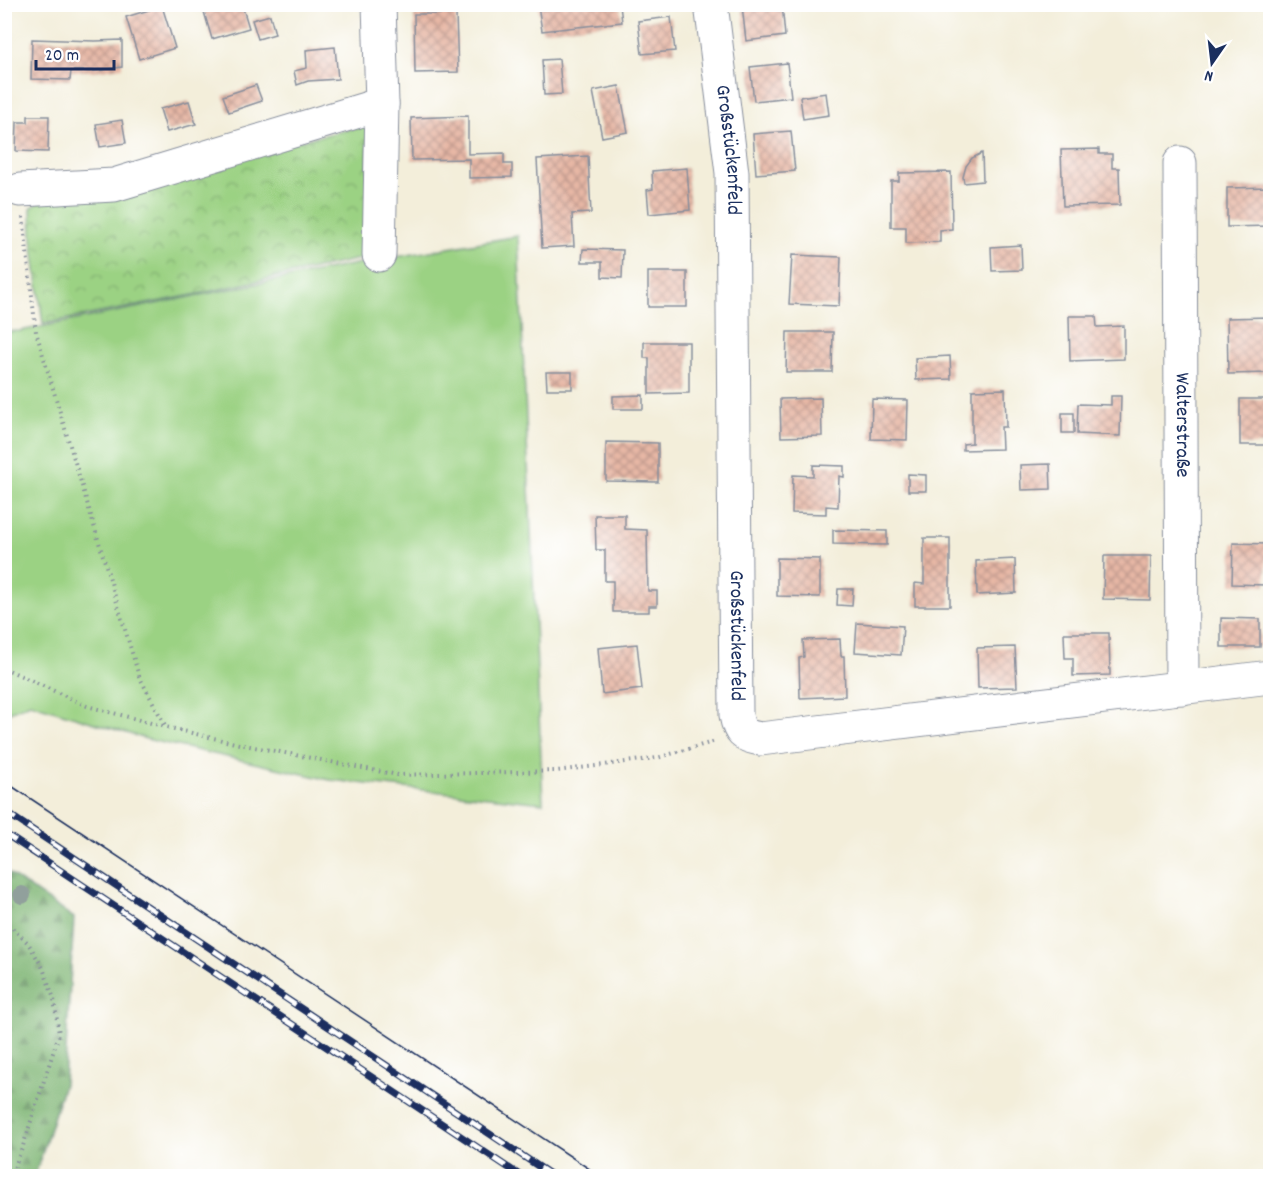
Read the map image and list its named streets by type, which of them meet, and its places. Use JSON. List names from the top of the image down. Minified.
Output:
{"streets":{"street":["Großstückenfeld","Walterstraße"]},"scale_bar":"20 m","north":"bottom"}
